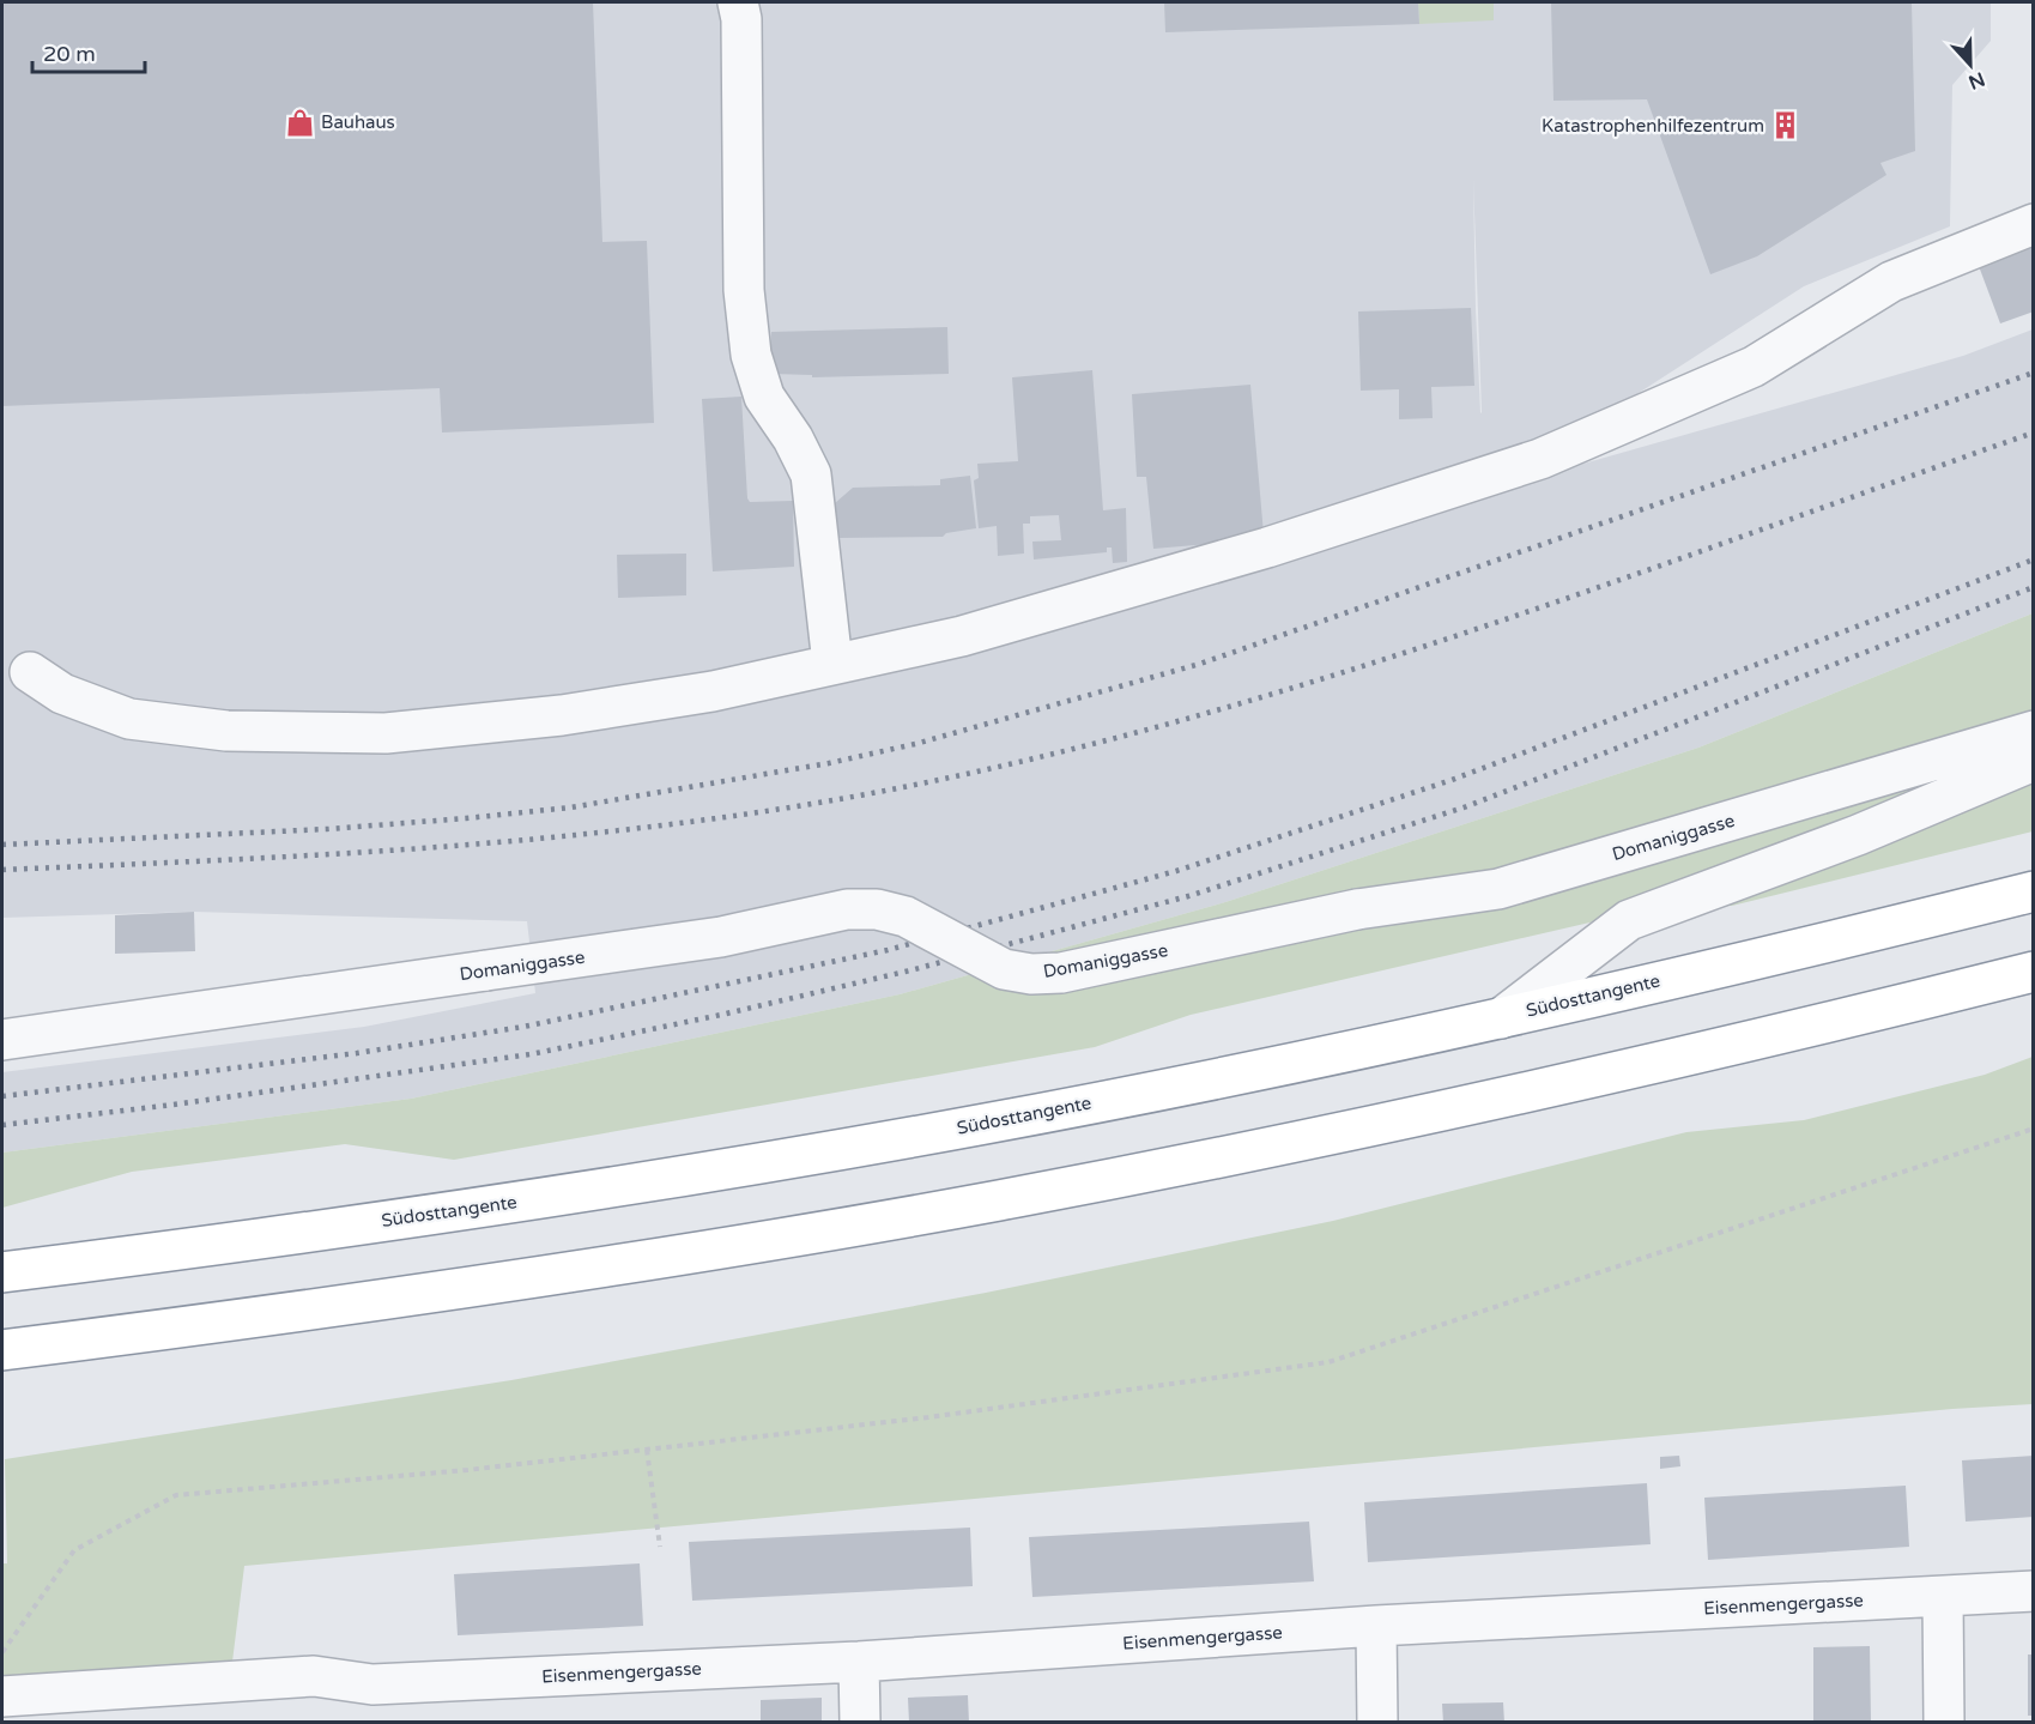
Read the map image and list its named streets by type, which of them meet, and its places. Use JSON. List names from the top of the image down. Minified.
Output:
{"streets":{"highway":["Südosttangente"],"street":["Domaniggasse","Eisenmengergasse"]},"places":{"shop":["Bauhaus"],"building":["Katastrophenhilfezentrum"]},"scale_bar":"20 m","north":"bottom"}
